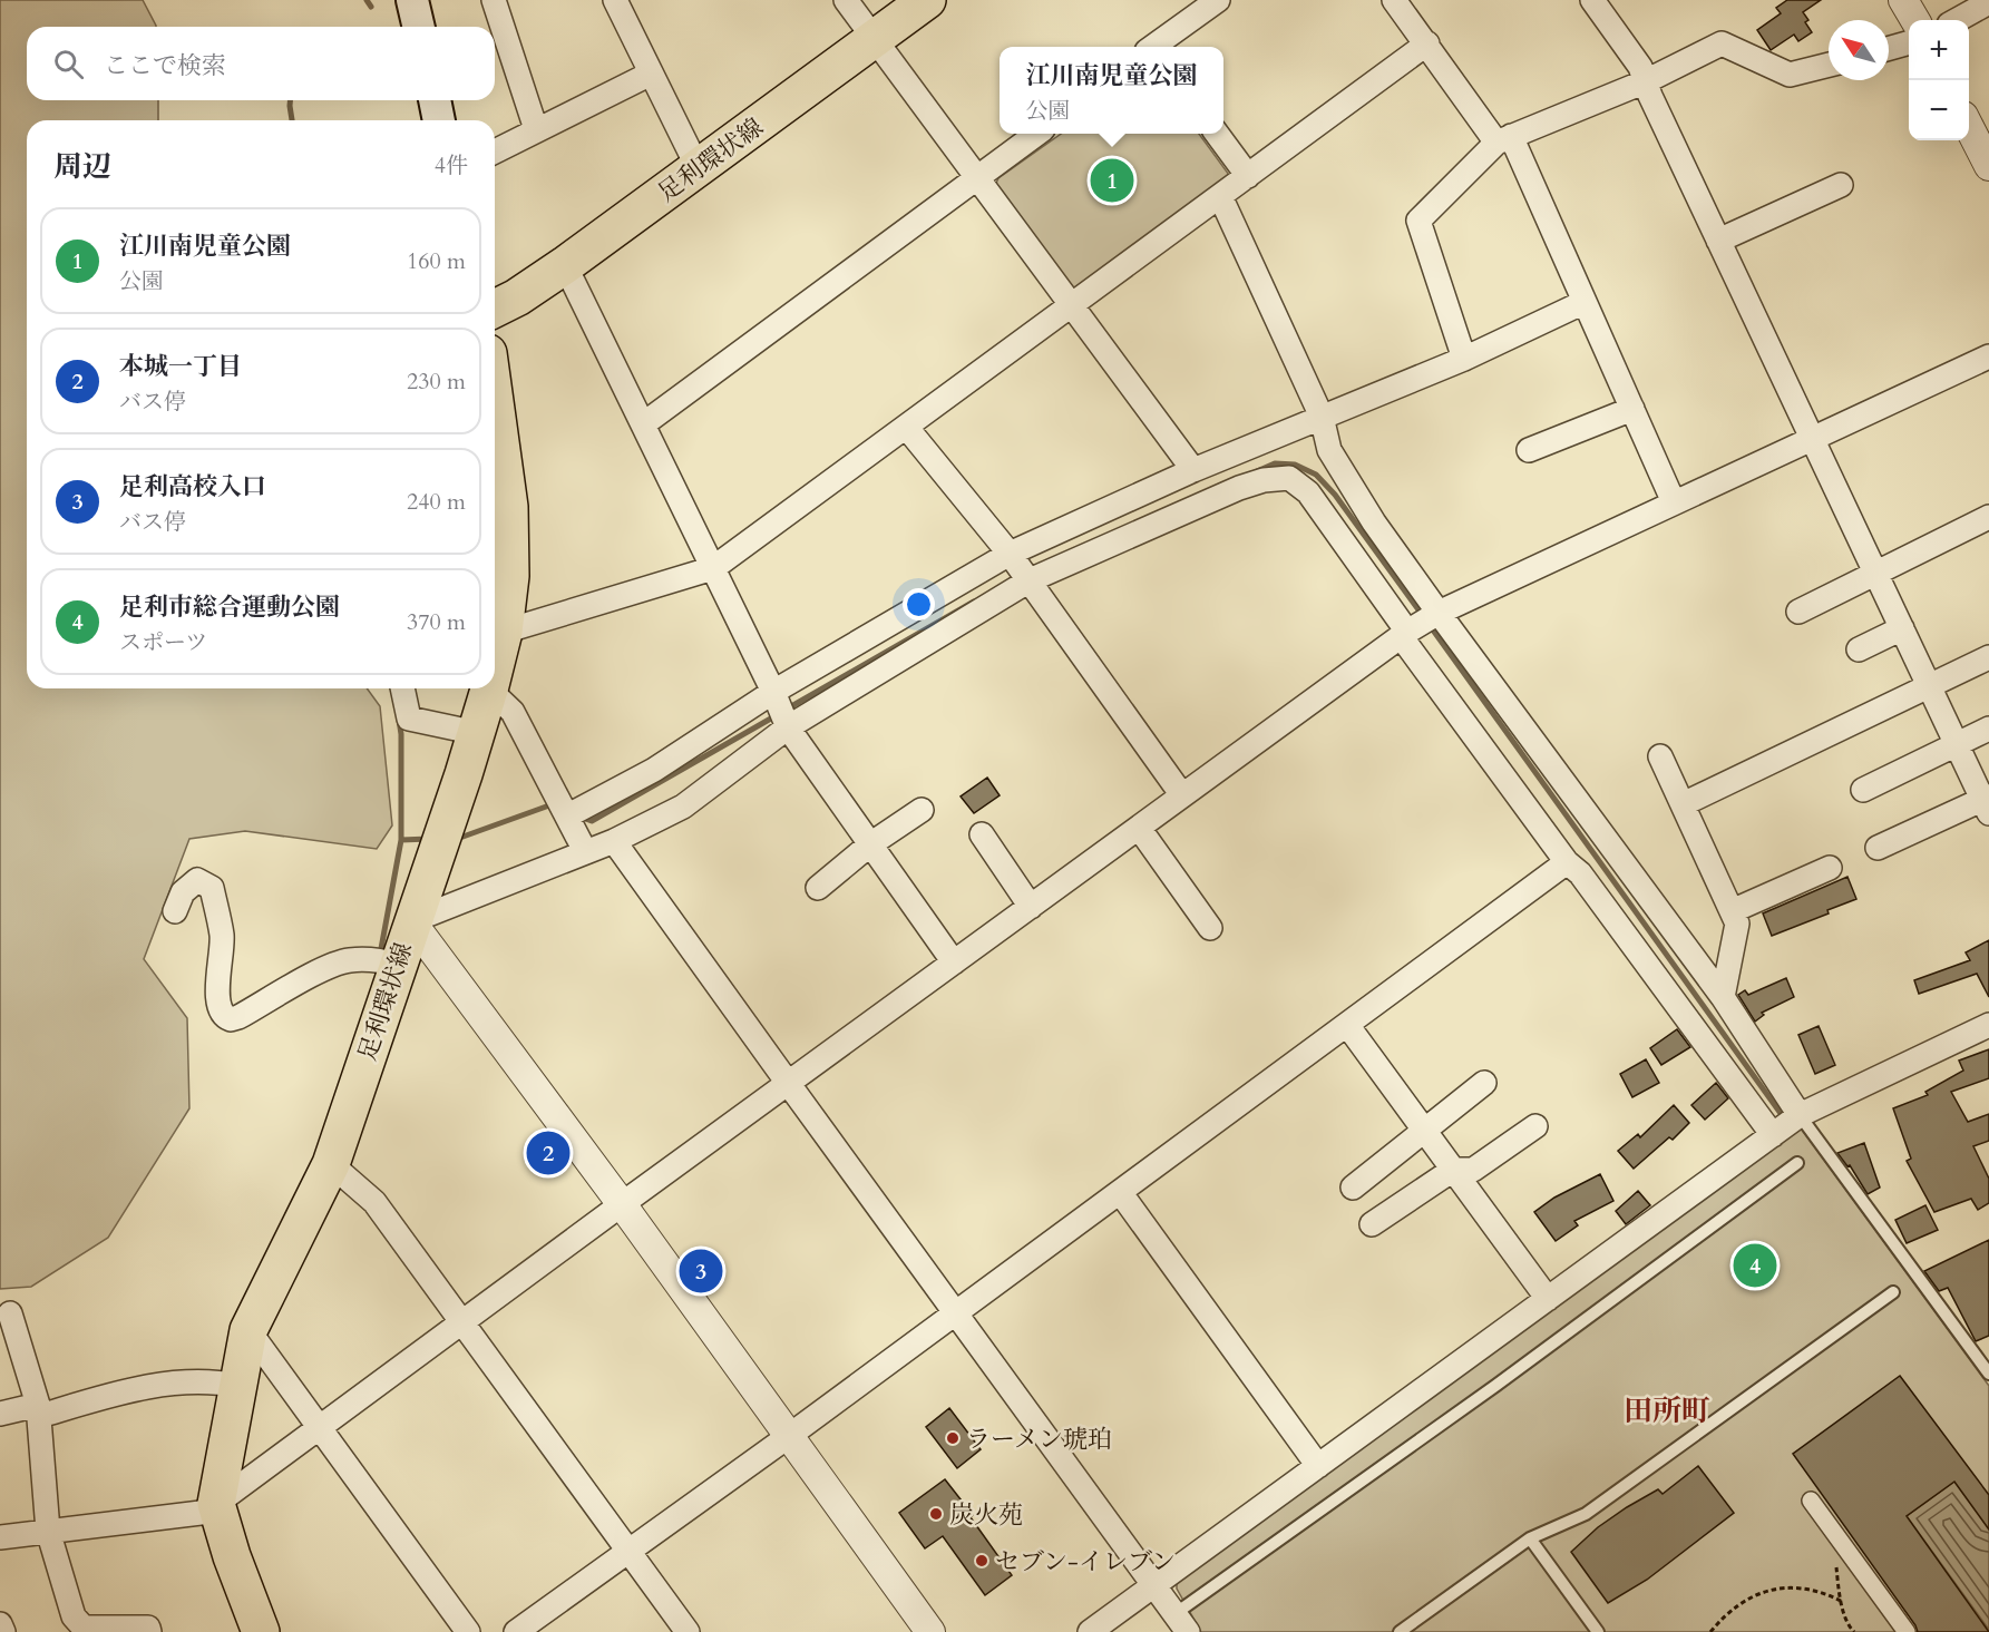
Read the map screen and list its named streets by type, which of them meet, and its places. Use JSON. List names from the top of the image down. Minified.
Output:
{"streets":{"main road":["足利環状線"]},"districts":["田所町"],"places":["ラーメン琥珀","炭火苑","セブン-イレブン"],"north":"top left","page":{"map_buttons":["+","−"],"search":"ここで検索","popup":["江川南児童公園","公園"],"heading":["周辺","4件"],"pins":["1","2","4","3"],"list":[{"mark":"1","name":"江川南児童公園","note":"公園","value":"160 m"},{"mark":"2","name":"本城一丁目","note":"バス停","value":"230 m"},{"mark":"3","name":"足利高校入口","note":"バス停","value":"240 m"},{"mark":"4","name":"足利市総合運動公園","note":"スポーツ","value":"370 m"}]}}
